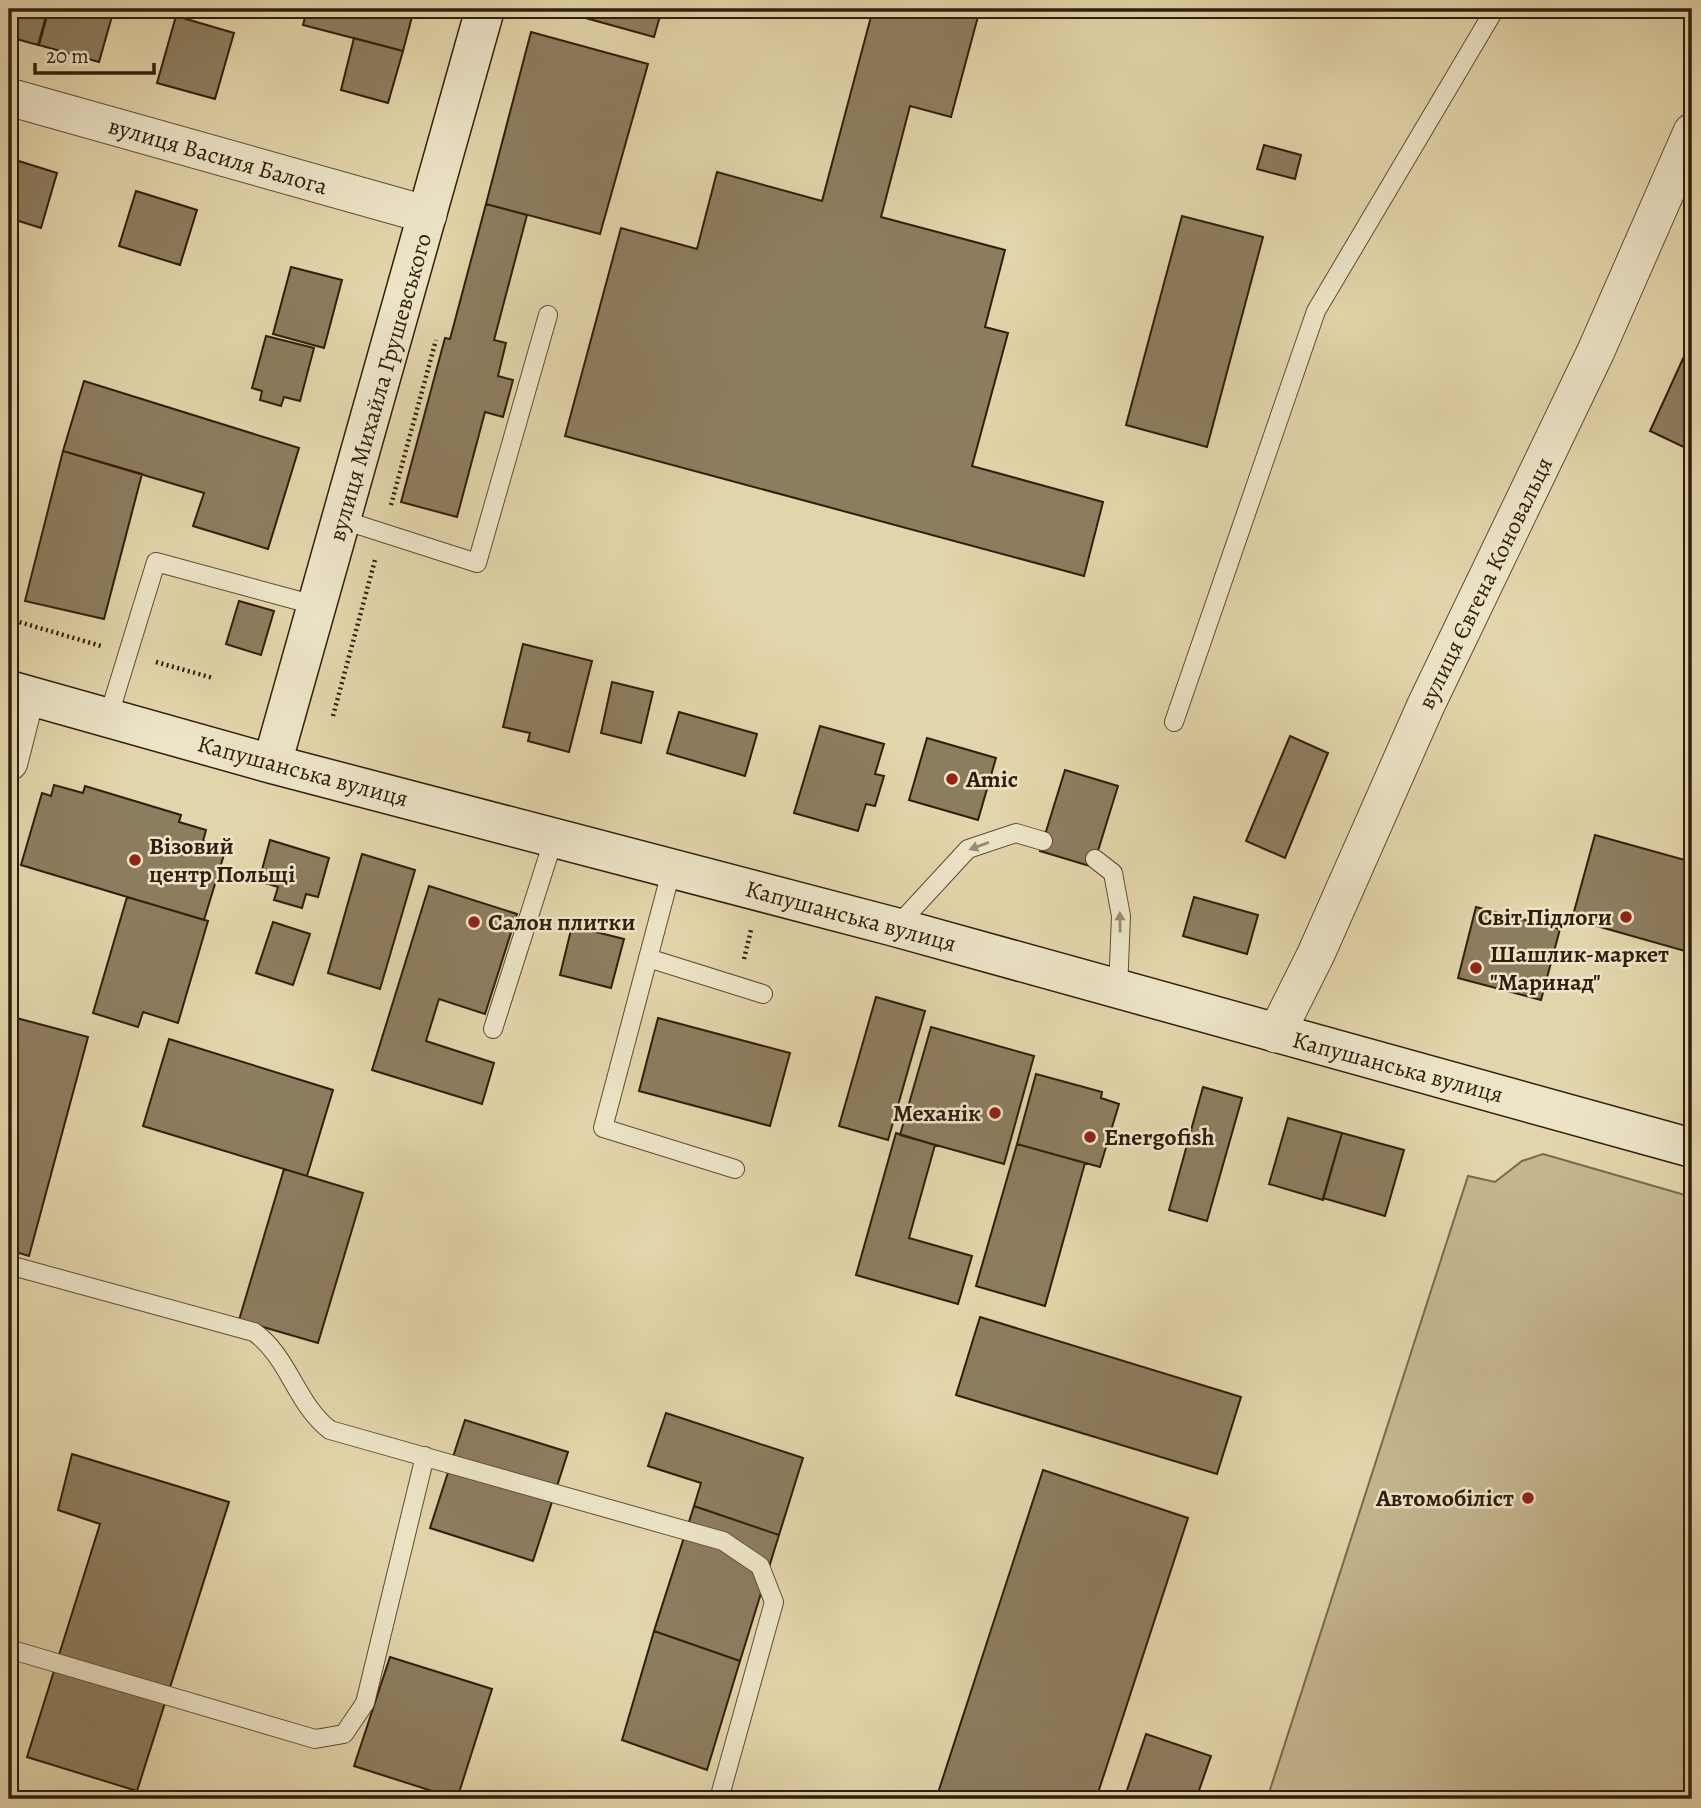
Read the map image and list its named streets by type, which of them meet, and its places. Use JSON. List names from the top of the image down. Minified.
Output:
{"streets":{"street":["вулиця Василя Балога","вулиця Михайла Грушевського","вулиця Євгена Коновальця","Капушанська вулиця"]},"crossings":[["вулиця Василя Балога","вулиця Михайла Грушевського"],["вулиця Михайла Грушевського","Капушанська вулиця"],["вулиця Євгена Коновальця","Капушанська вулиця"]],"places":["Amic","Візовий центр Польщі","Світ Підлоги","Салон плитки","Шашлик-маркет \"Маринад\"","Механік","Energofish","Автомобіліст"],"scale_bar":"20 m"}
